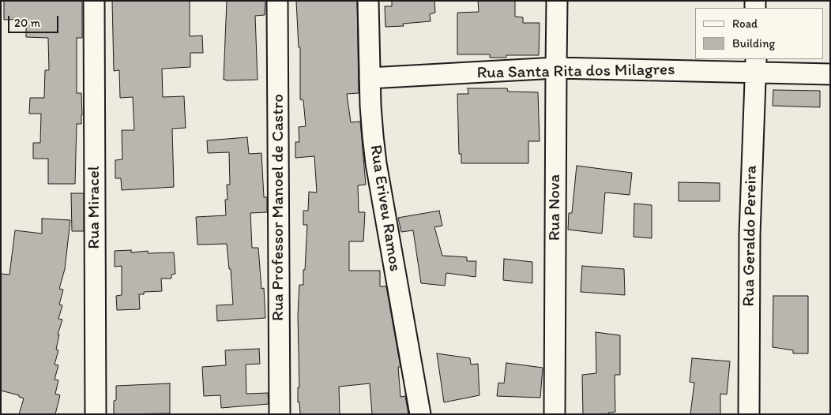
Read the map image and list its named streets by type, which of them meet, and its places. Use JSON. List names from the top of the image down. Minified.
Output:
{"streets":{"street":["Rua Santa Rita dos Milagres","Rua Miracel","Rua Professor Manoel de Castro","Rua Nova","Rua Eriveu Ramos","Rua Geraldo Pereira"]},"crossings":[["Rua Santa Rita dos Milagres","Rua Nova"],["Rua Santa Rita dos Milagres","Rua Eriveu Ramos"],["Rua Santa Rita dos Milagres","Rua Geraldo Pereira"]],"legend":["Road","Building"],"scale_bar":"20 m"}
